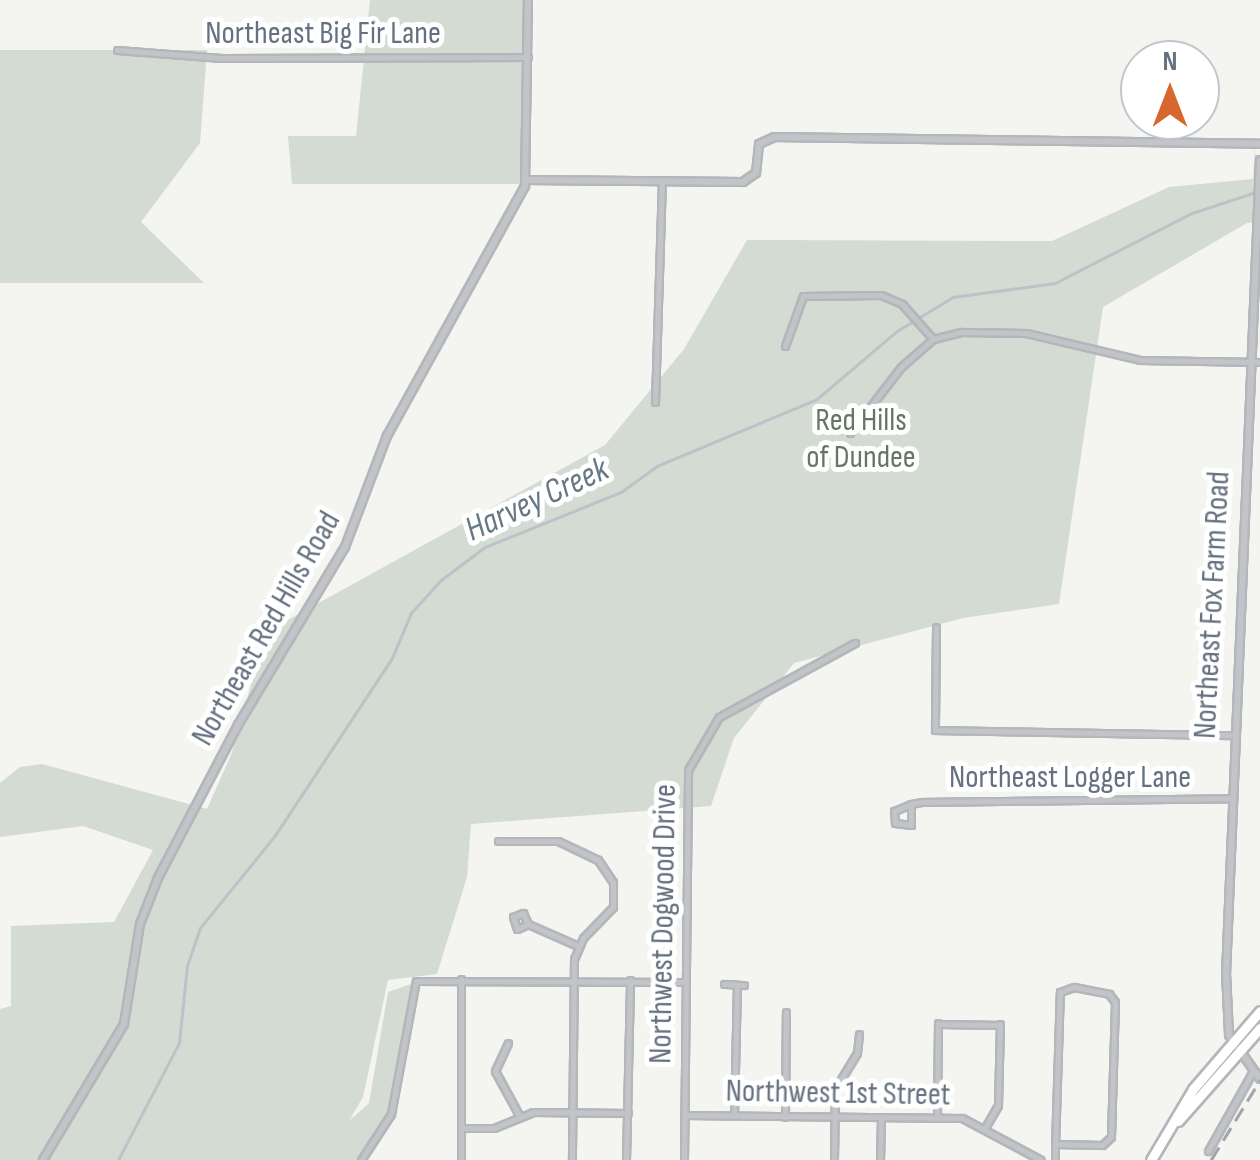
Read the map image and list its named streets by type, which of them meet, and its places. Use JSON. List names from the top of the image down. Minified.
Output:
{"streets":{"street":["Northeast Big Fir Lane","Northeast Fox Farm Road","Northeast Red Hills Road","Northeast Logger Lane","Northwest Dogwood Drive","Northwest 1st Street"]},"crossings":[["Northeast Big Fir Lane","Northeast Red Hills Road"],["Northeast Fox Farm Road","Northeast Logger Lane"],["Northwest Dogwood Drive","Northwest 1st Street"]],"water":["Harvey Creek"],"parks":["Red Hills of Dundee"],"north":"top"}
